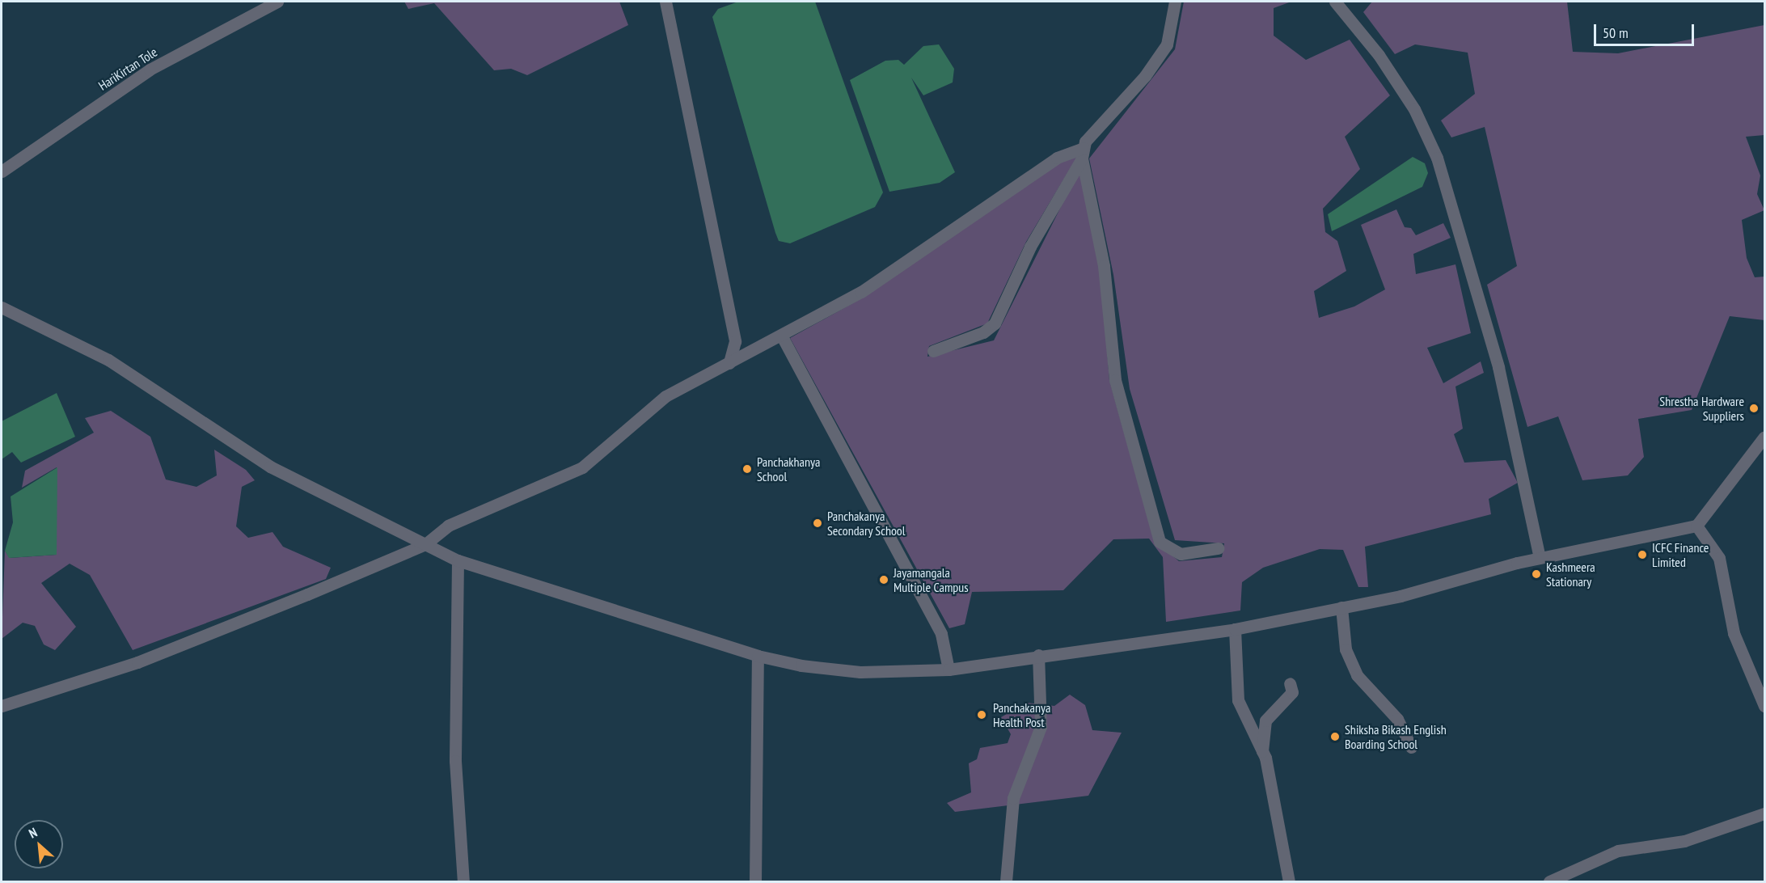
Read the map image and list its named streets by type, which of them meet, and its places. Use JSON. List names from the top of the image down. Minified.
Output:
{"streets":{"street":["HariKirtan Tole"]},"places":["Shrestha Hardware Suppliers","Panchakhanya School","Panchakanya Secondary School","ICFC Finance Limited","Kashmeera Stationary","Jayamangala Multiple Campus","Panchakanya Health Post","Shiksha Bikash English Boarding School"],"scale_bar":"50 m","north":"top left"}
